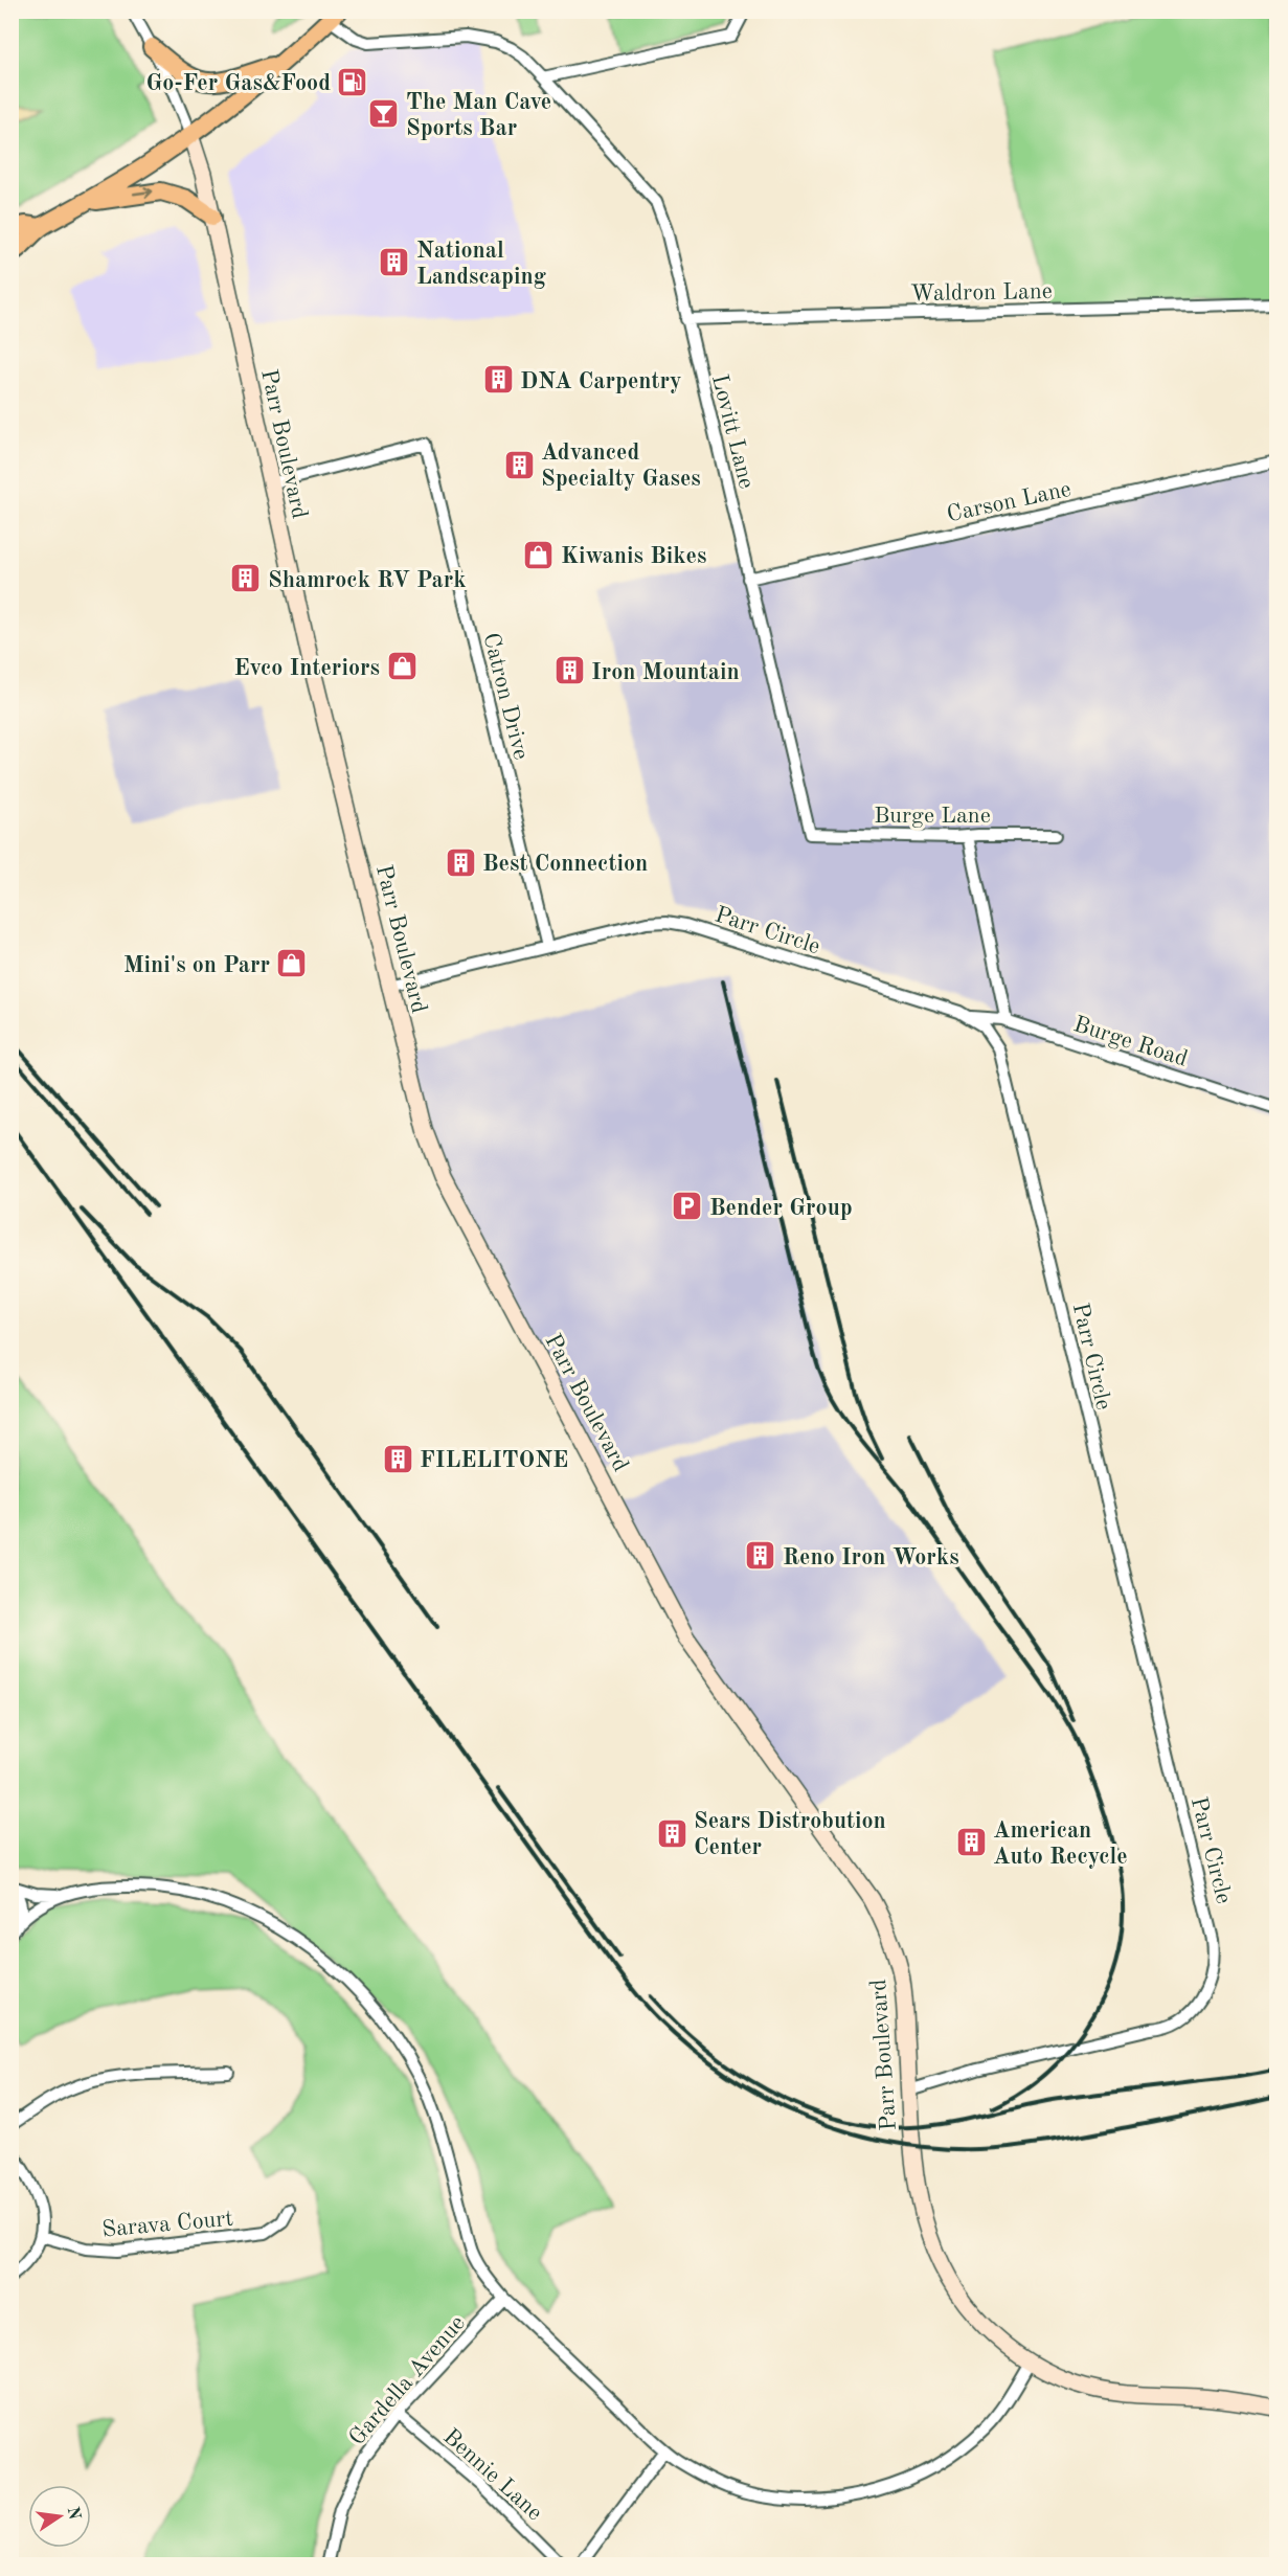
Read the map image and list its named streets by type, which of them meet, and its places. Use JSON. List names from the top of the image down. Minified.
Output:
{"streets":{"main road":["Parr Boulevard"],"street":["Waldron Lane","Lovitt Lane","Carson Lane","Catron Drive","Burge Lane","Parr Circle","Burge Road","Sarava Court","Gardella Avenue","Bennie Lane"]},"crossings":[["Waldron Lane","Lovitt Lane"],["Lovitt Lane","Carson Lane"],["Lovitt Lane","Burge Lane"],["Parr Boulevard","Catron Drive"],["Parr Boulevard","Parr Circle"],["Catron Drive","Parr Circle"],["Parr Circle","Burge Road"],["Gardella Avenue","Bennie Lane"]],"places":{"fuel station":["Go-Fer Gas&Food"],"bar":["The Man Cave Sports Bar"],"building":["National Landscaping","DNA Carpentry","Advanced Specialty Gases","Shamrock RV Park","Iron Mountain","Best Connection","FILELITONE","Reno Iron Works","Sears Distrobution Center","American Auto Recycle"],"shop":["Kiwanis Bikes","Evco Interiors","Mini's on Parr"],"parking":["Bender Group"]},"north":"right"}
